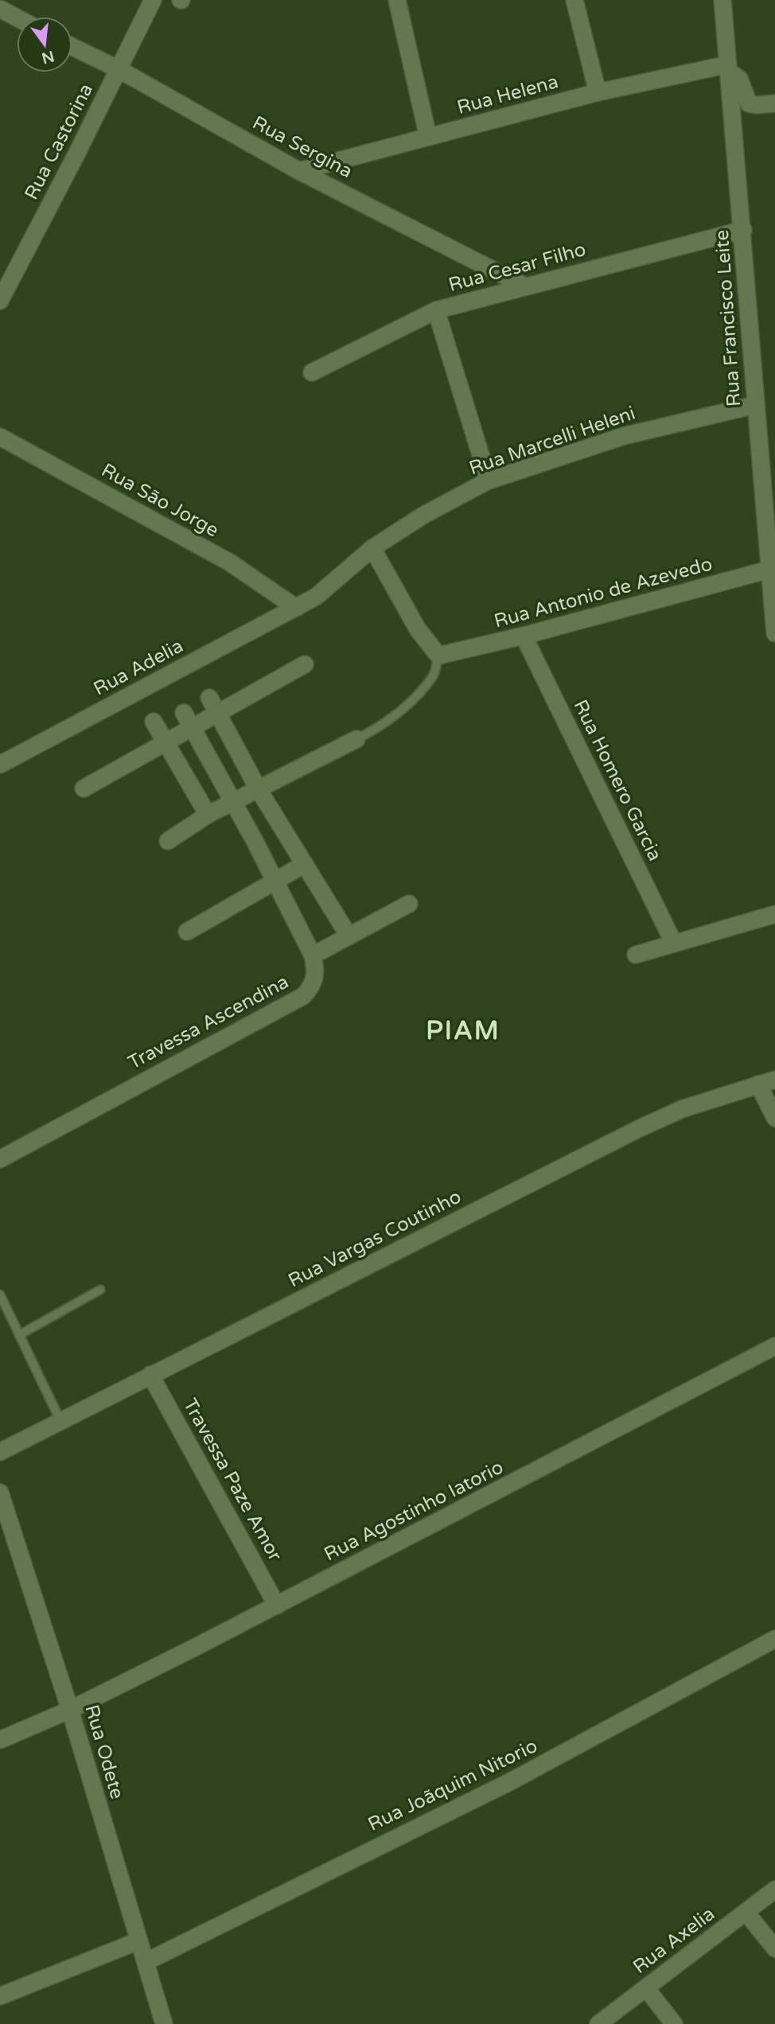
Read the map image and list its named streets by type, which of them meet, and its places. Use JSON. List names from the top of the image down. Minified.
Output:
{"streets":{"street":["Rua Helena","Rua Castorina","Rua Sergina","Rua Cesar Filho","Rua Francisco Leite","Rua Marcelli Heleni","Rua São Jorge","Rua Antonio de Azevedo","Rua Adelia","Rua Homero Garcia","Travessa Ascendina","Rua Vargas Coutinho","Travessa Paze Amor","Rua Agostinho Iatorio","Rua Odete","Rua Joãquim Nitorio","Rua Axelia"]},"crossings":[["Rua Helena","Rua Sergina"],["Rua Helena","Rua Francisco Leite"],["Rua Castorina","Rua Sergina"],["Rua Sergina","Rua Cesar Filho"],["Rua Cesar Filho","Rua Francisco Leite"],["Rua Francisco Leite","Rua Marcelli Heleni"],["Rua Francisco Leite","Rua Antonio de Azevedo"],["Rua Marcelli Heleni","Rua São Jorge"],["Rua Marcelli Heleni","Rua Adelia"],["Rua São Jorge","Rua Adelia"],["Rua Antonio de Azevedo","Rua Homero Garcia"],["Rua Vargas Coutinho","Travessa Paze Amor"],["Travessa Paze Amor","Rua Agostinho Iatorio"],["Rua Agostinho Iatorio","Rua Odete"],["Rua Odete","Rua Joãquim Nitorio"]],"districts":["PIAM"],"north":"bottom"}
